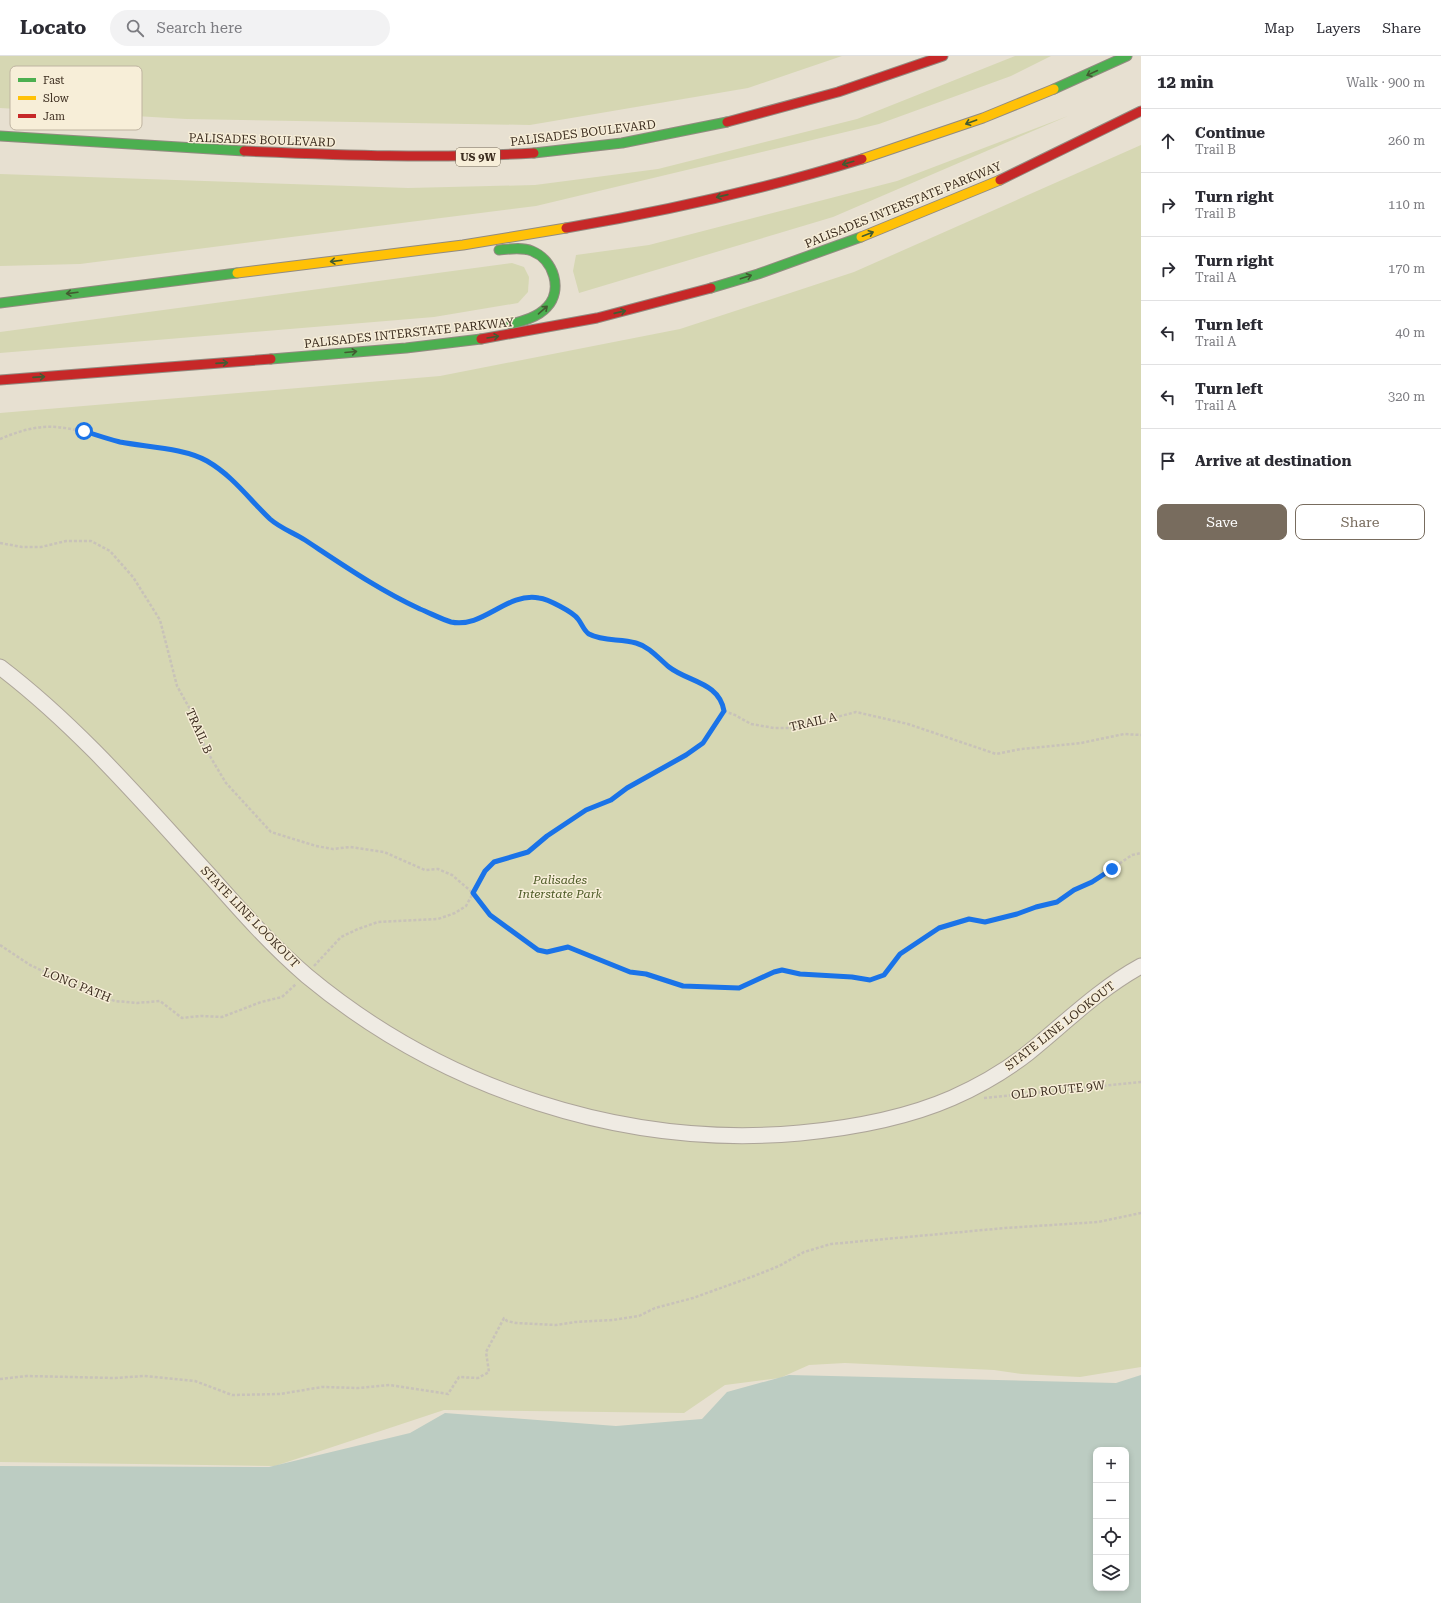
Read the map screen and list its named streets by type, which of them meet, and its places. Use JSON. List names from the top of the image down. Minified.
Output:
{"streets":{"main road":["PALISADES BOULEVARD","US 9W","PALISADES INTERSTATE PARKWAY"],"street":["STATE LINE LOOKOUT"],"path":["TRAIL A","TRAIL B","LONG PATH","OLD ROUTE 9W"]},"crossings":[["TRAIL B","LONG PATH"],["STATE LINE LOOKOUT","LONG PATH"]],"parks":["Palisades Interstate Park"],"legend":["Fast","Slow","Jam"],"page":{"header":"Locato","search":"Search here","nav":["Map","Layers","Share"],"heading":["12 min","Walk · 900 m"],"list":[["Continue","Trail B","260 m"],["Turn right","Trail B","110 m"],["Turn right","Trail A","170 m"],["Turn left","Trail A","40 m"],["Turn left","Trail A","320 m"],"Arrive at destination"],"buttons":["Save","Share"],"map_buttons":["+","−"]}}
